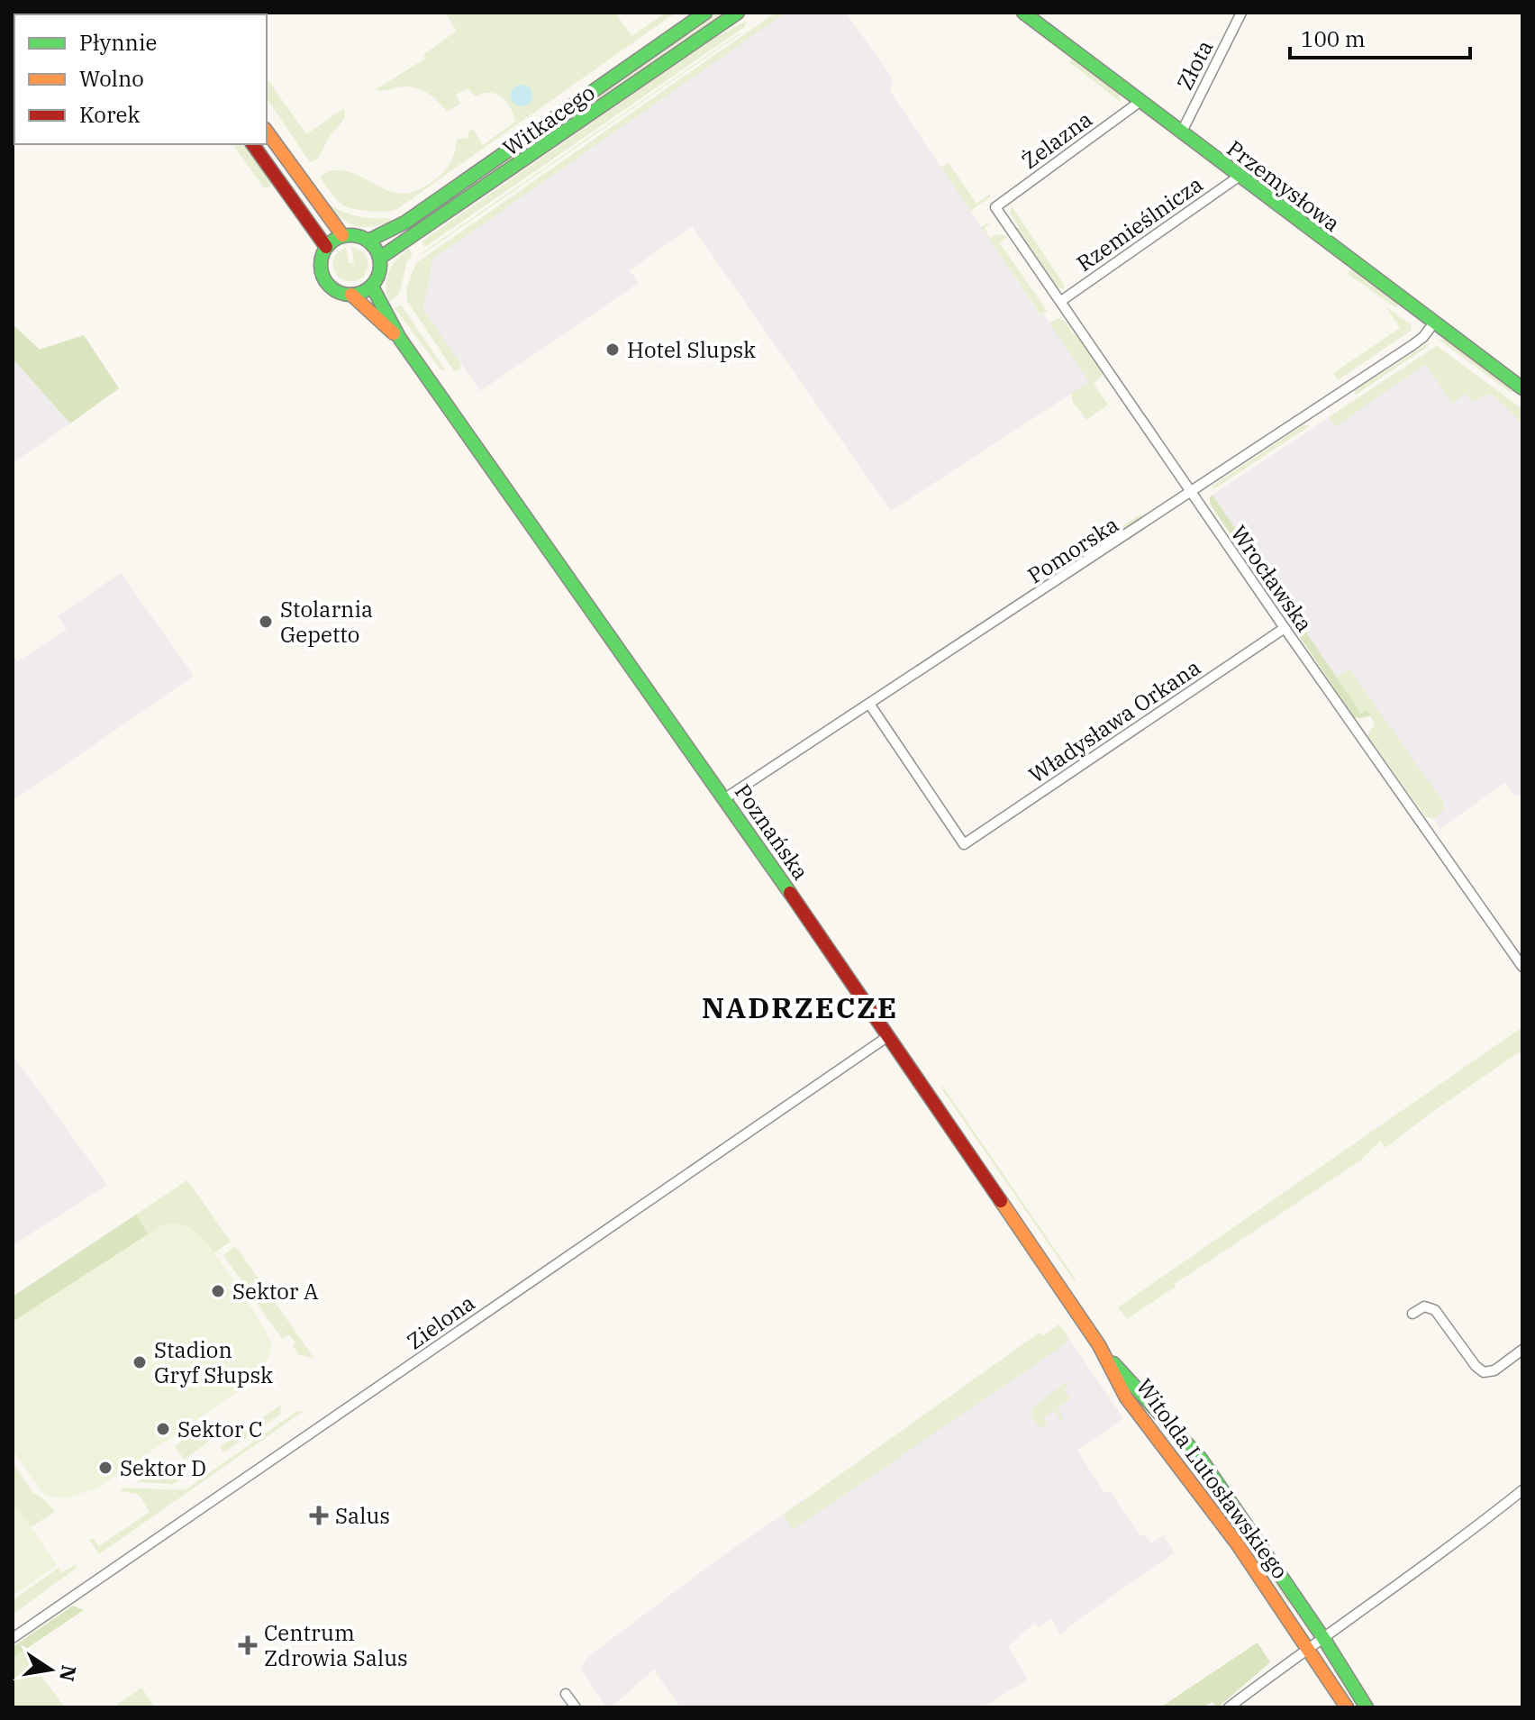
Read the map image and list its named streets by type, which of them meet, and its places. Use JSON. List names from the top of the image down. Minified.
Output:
{"streets":{"main road":["Witkacego","Przemysłowa","Poznańska","Witolda Lutosławskiego"],"street":["Złota","Żelazna","Rzemieślnicza","Pomorska","Wrocławska","Władysława Orkana","Zielona"]},"crossings":[["Złota","Przemysłowa"],["Witkacego","Poznańska"],["Żelazna","Przemysłowa"],["Żelazna","Wrocławska"],["Przemysłowa","Rzemieślnicza"],["Przemysłowa","Pomorska"],["Rzemieślnicza","Wrocławska"],["Pomorska","Wrocławska"],["Pomorska","Władysława Orkana"],["Pomorska","Poznańska"],["Wrocławska","Władysława Orkana"],["Poznańska","Zielona"],["Poznańska","Witolda Lutosławskiego"]],"districts":["NADRZECZE"],"places":{"other":["Hotel Slupsk","Stolarnia Gepetto","Sektor A","Stadion Gryf Słupsk","Sektor C","Sektor D"],"health":["Salus","Centrum Zdrowia Salus"]},"legend":["Płynnie","Wolno","Korek"],"scale_bar":"100 m","north":"right"}
